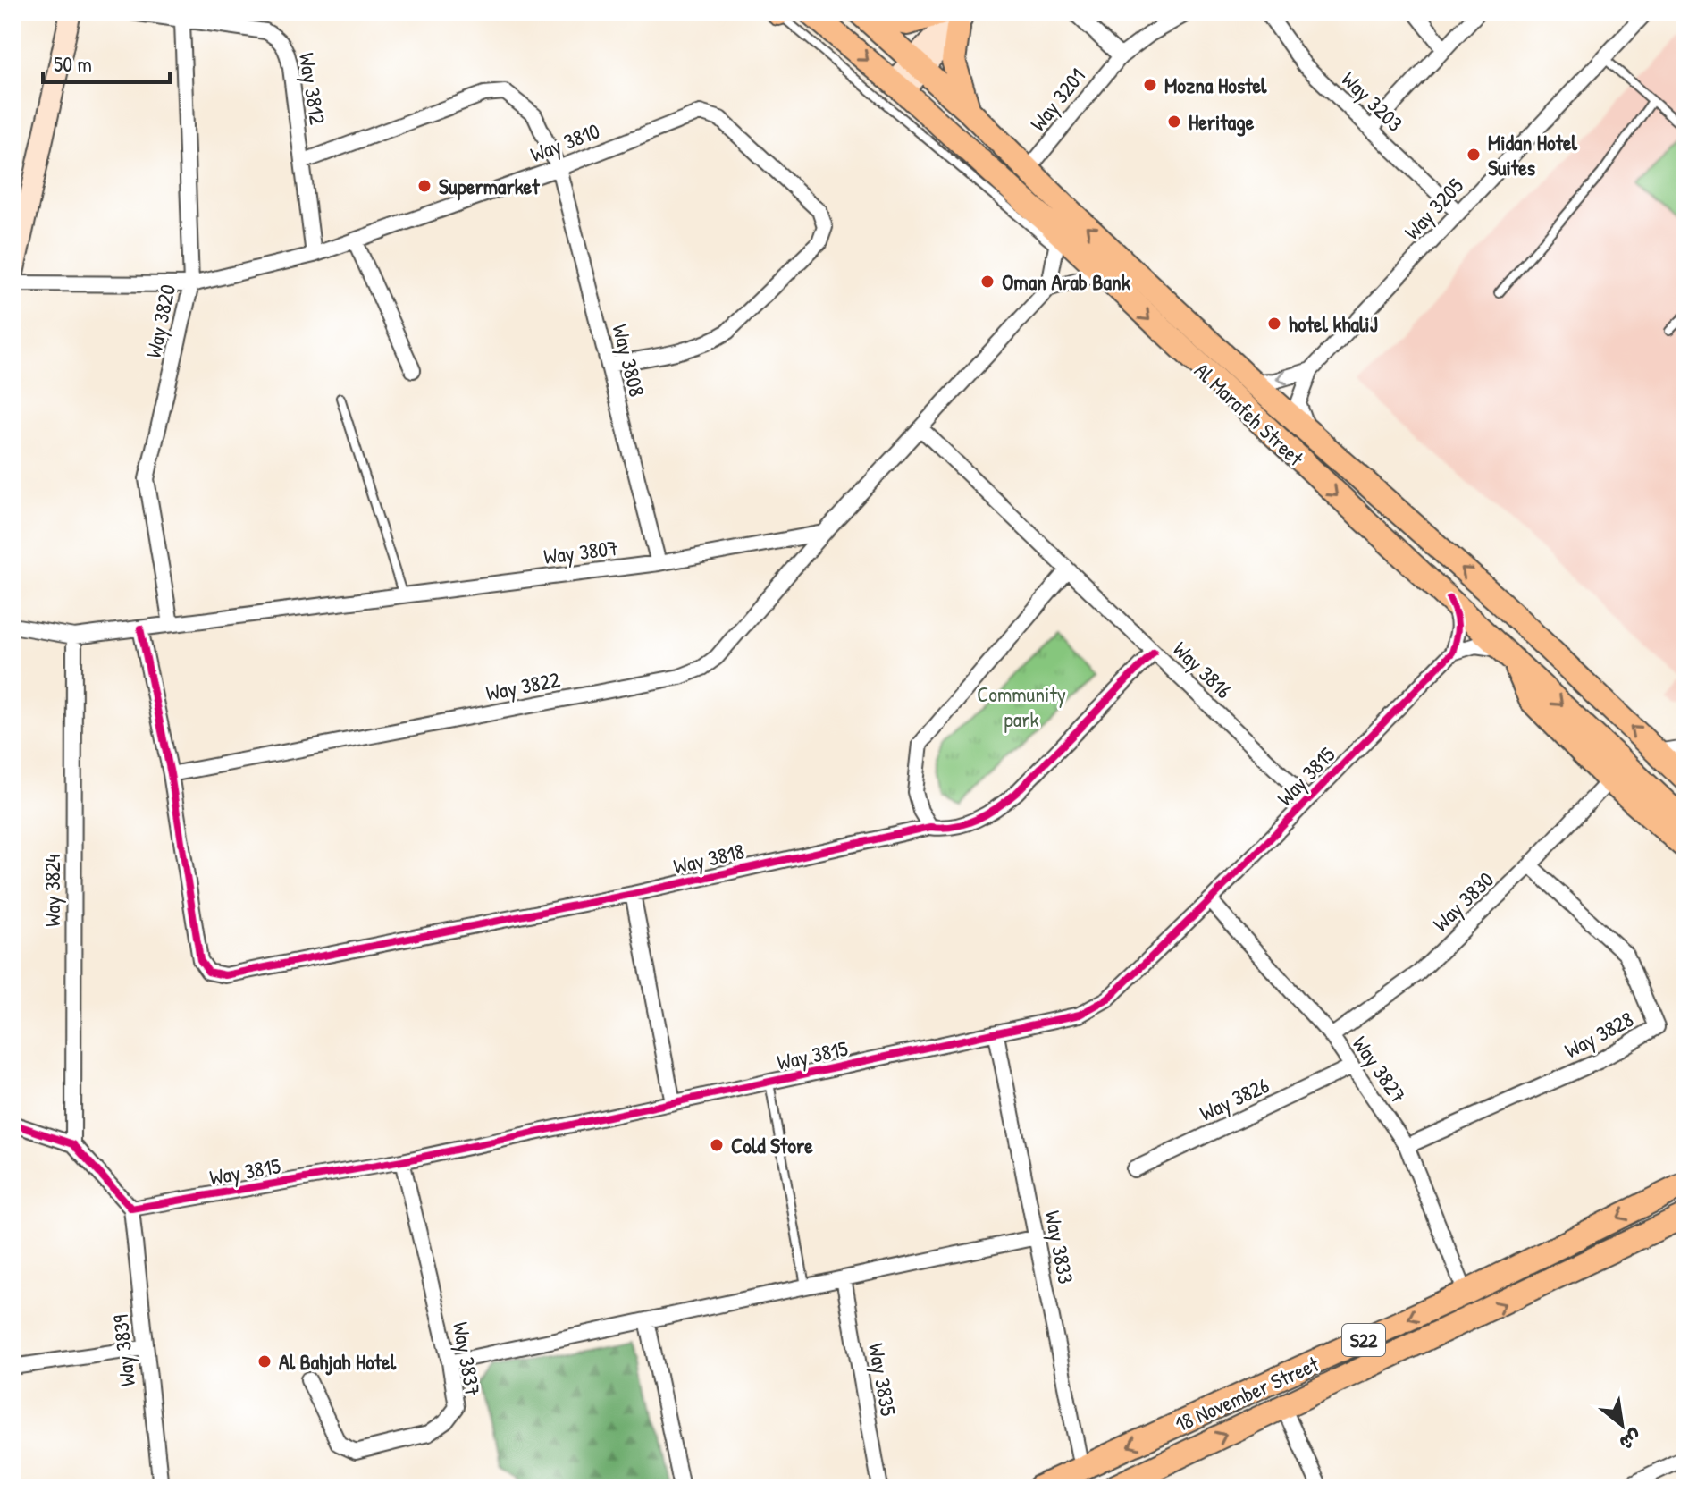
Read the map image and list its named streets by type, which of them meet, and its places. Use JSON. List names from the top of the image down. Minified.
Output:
{"streets":{"main road":["Al Marafeh Street","S22","18 November Street"],"street":["Way 3812","Way 3201","Way 3203","Way 3810","Way 3205","Way 3820","Way 3808","Way 3807","Way 3816","Way 3822","Way 3815","Way 3818","Way 3824","Way 3830","Way 3828","Way 3827","Way 3826","Way 3833","Way 3839","Way 3837","Way 3835"]},"crossings":[["Way 3812","Way 3810"],["Way 3812","Way 3820"],["Way 3812","Way 3808"],["Way 3201","Al Marafeh Street"],["Way 3203","Way 3205"],["Way 3810","Way 3820"],["Way 3810","Way 3808"],["Way 3205","Al Marafeh Street"],["Way 3820","Way 3807"],["Way 3808","Way 3807"],["Way 3807","Way 3822"],["Way 3807","Way 3824"],["Way 3816","Way 3815"],["Way 3816","Way 3818"],["Way 3822","Way 3818"],["Way 3815","Way 3827"],["Way 3815","Way 3833"],["Way 3815","Way 3839"],["Way 3815","Way 3837"],["Way 3830","Way 3828"],["Way 3830","Way 3827"],["Way 3828","Way 3827"],["Way 3827","Way 3826"],["Way 3827","18 November Street"],["Way 3833","18 November Street"]],"parks":["Community park"],"places":["Mozna Hostel","Heritage","Midan Hotel Suites","Supermarket","Oman Arab Bank","hotel khaliJ","Cold Store","Al Bahjah Hotel"],"scale_bar":"50 m","north":"bottom right"}
